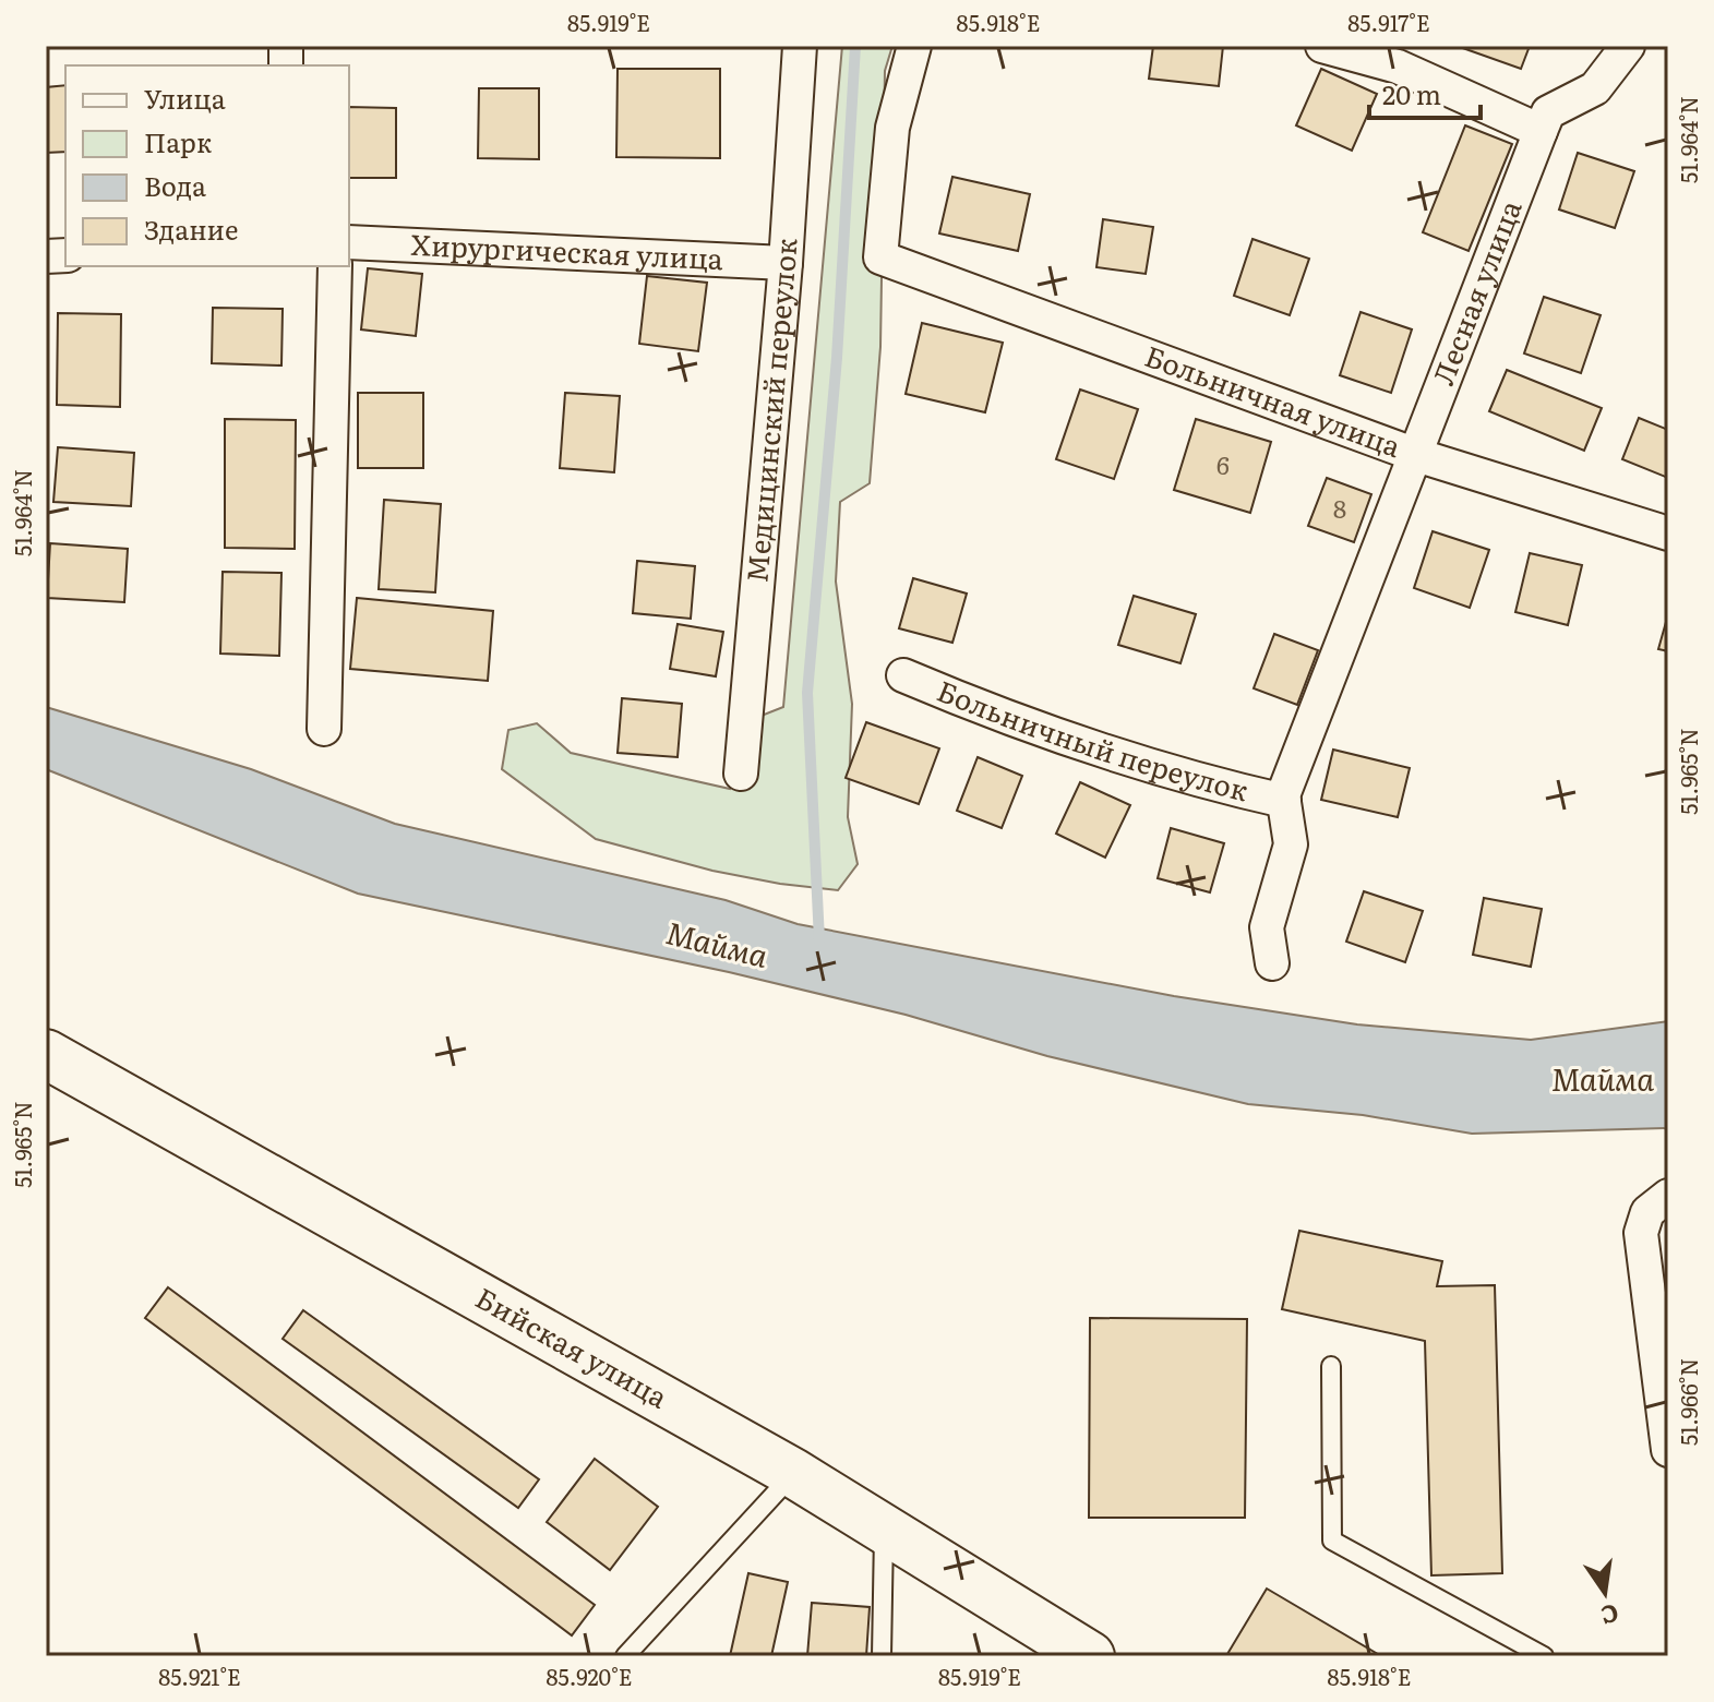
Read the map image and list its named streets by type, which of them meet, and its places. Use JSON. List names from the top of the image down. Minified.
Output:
{"streets":{"main road":["Бийская улица"],"street":["Хирургическая улица","Лесная улица","Больничная улица","Медицинский переулок","Больничный переулок"]},"crossings":[["Хирургическая улица","Медицинский переулок"],["Лесная улица","Больничная улица"],["Лесная улица","Больничный переулок"],["Больничная улица","Больничный переулок"]],"water":["Майма"],"house_numbers":["6","8"],"legend":["Улица","Парк","Вода","Здание"],"scale_bar":"20 m","north":"bottom","coordinates":["85.919°E","85.918°E","85.917°E","51.964°N","51.965°N","51.966°N","85.921°E","85.920°E"]}
